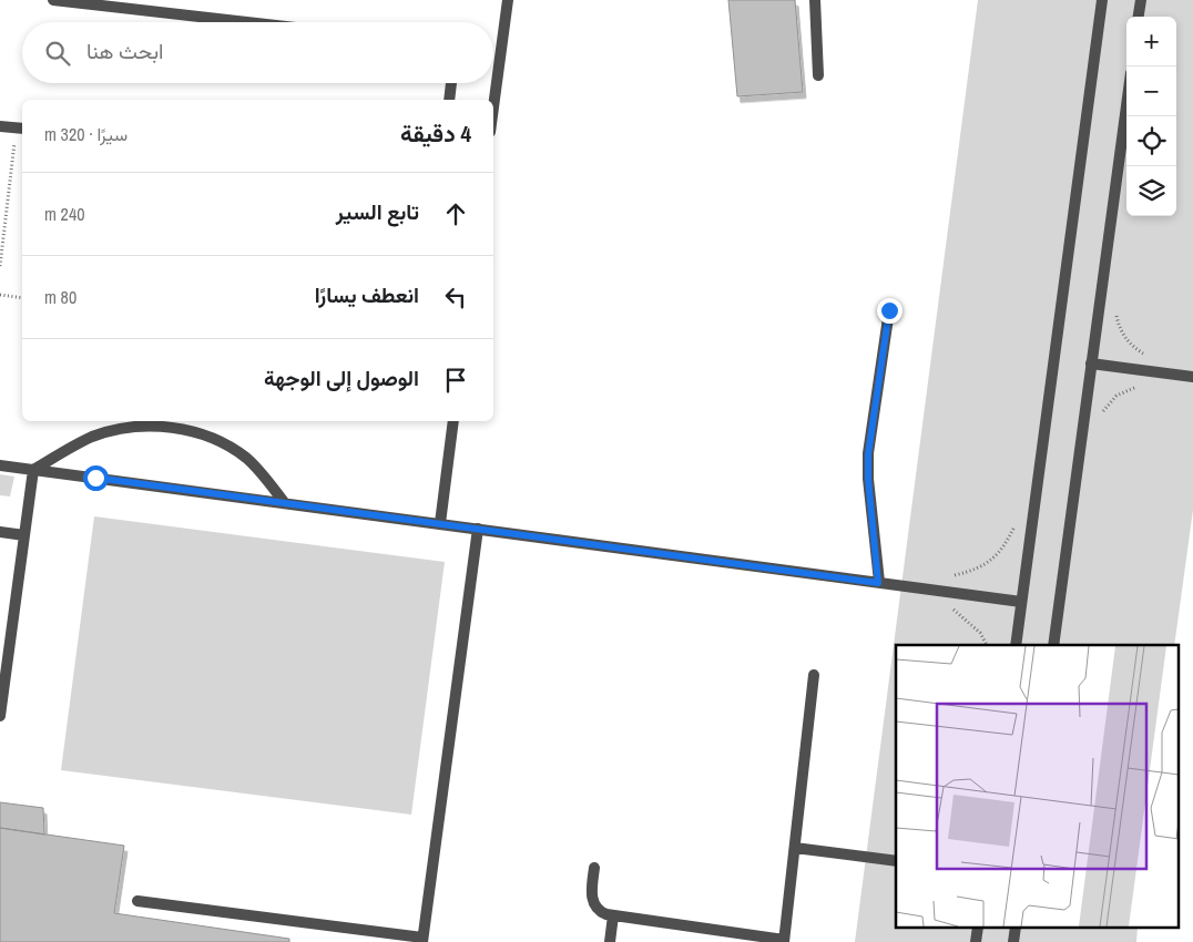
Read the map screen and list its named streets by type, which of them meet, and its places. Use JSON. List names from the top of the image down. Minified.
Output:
{"page":{"map_buttons":["+","−"],"search":"ابحث هنا","heading":["4 دقيقة","سيرًا · 320 m"],"list":[["تابع السير","240 m"],["انعطف يسارًا","80 m"],"الوصول إلى الوجهة"]}}
